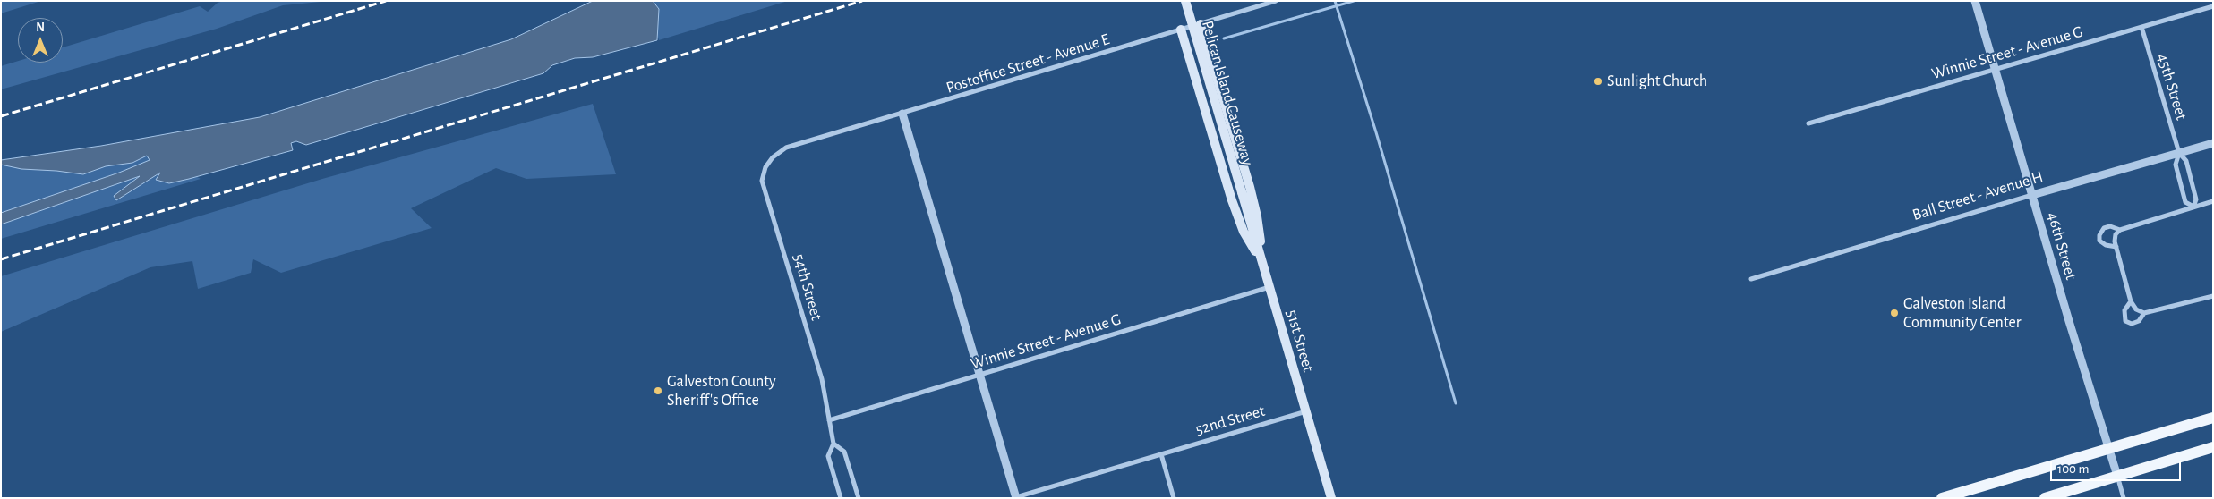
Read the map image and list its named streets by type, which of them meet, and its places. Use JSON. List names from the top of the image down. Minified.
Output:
{"streets":{"main road":["Pelican Island Causeway","51st Street"],"street":["Winnie Street - Avenue G","Postoffice Street - Avenue E","45th Street","Ball Street - Avenue H","46th Street","54th Street","52nd Street"]},"crossings":[["Winnie Street - Avenue G","45th Street"],["Winnie Street - Avenue G","46th Street"],["Winnie Street - Avenue G","54th Street"],["Winnie Street - Avenue G","51st Street"],["Postoffice Street - Avenue E","54th Street"],["45th Street","Ball Street - Avenue H"],["Pelican Island Causeway","51st Street"],["Ball Street - Avenue H","46th Street"],["51st Street","52nd Street"]],"places":["Sunlight Church","Galveston Island Community Center","Galveston County Sheriff's Office"],"scale_bar":"100 m","north":"top"}
